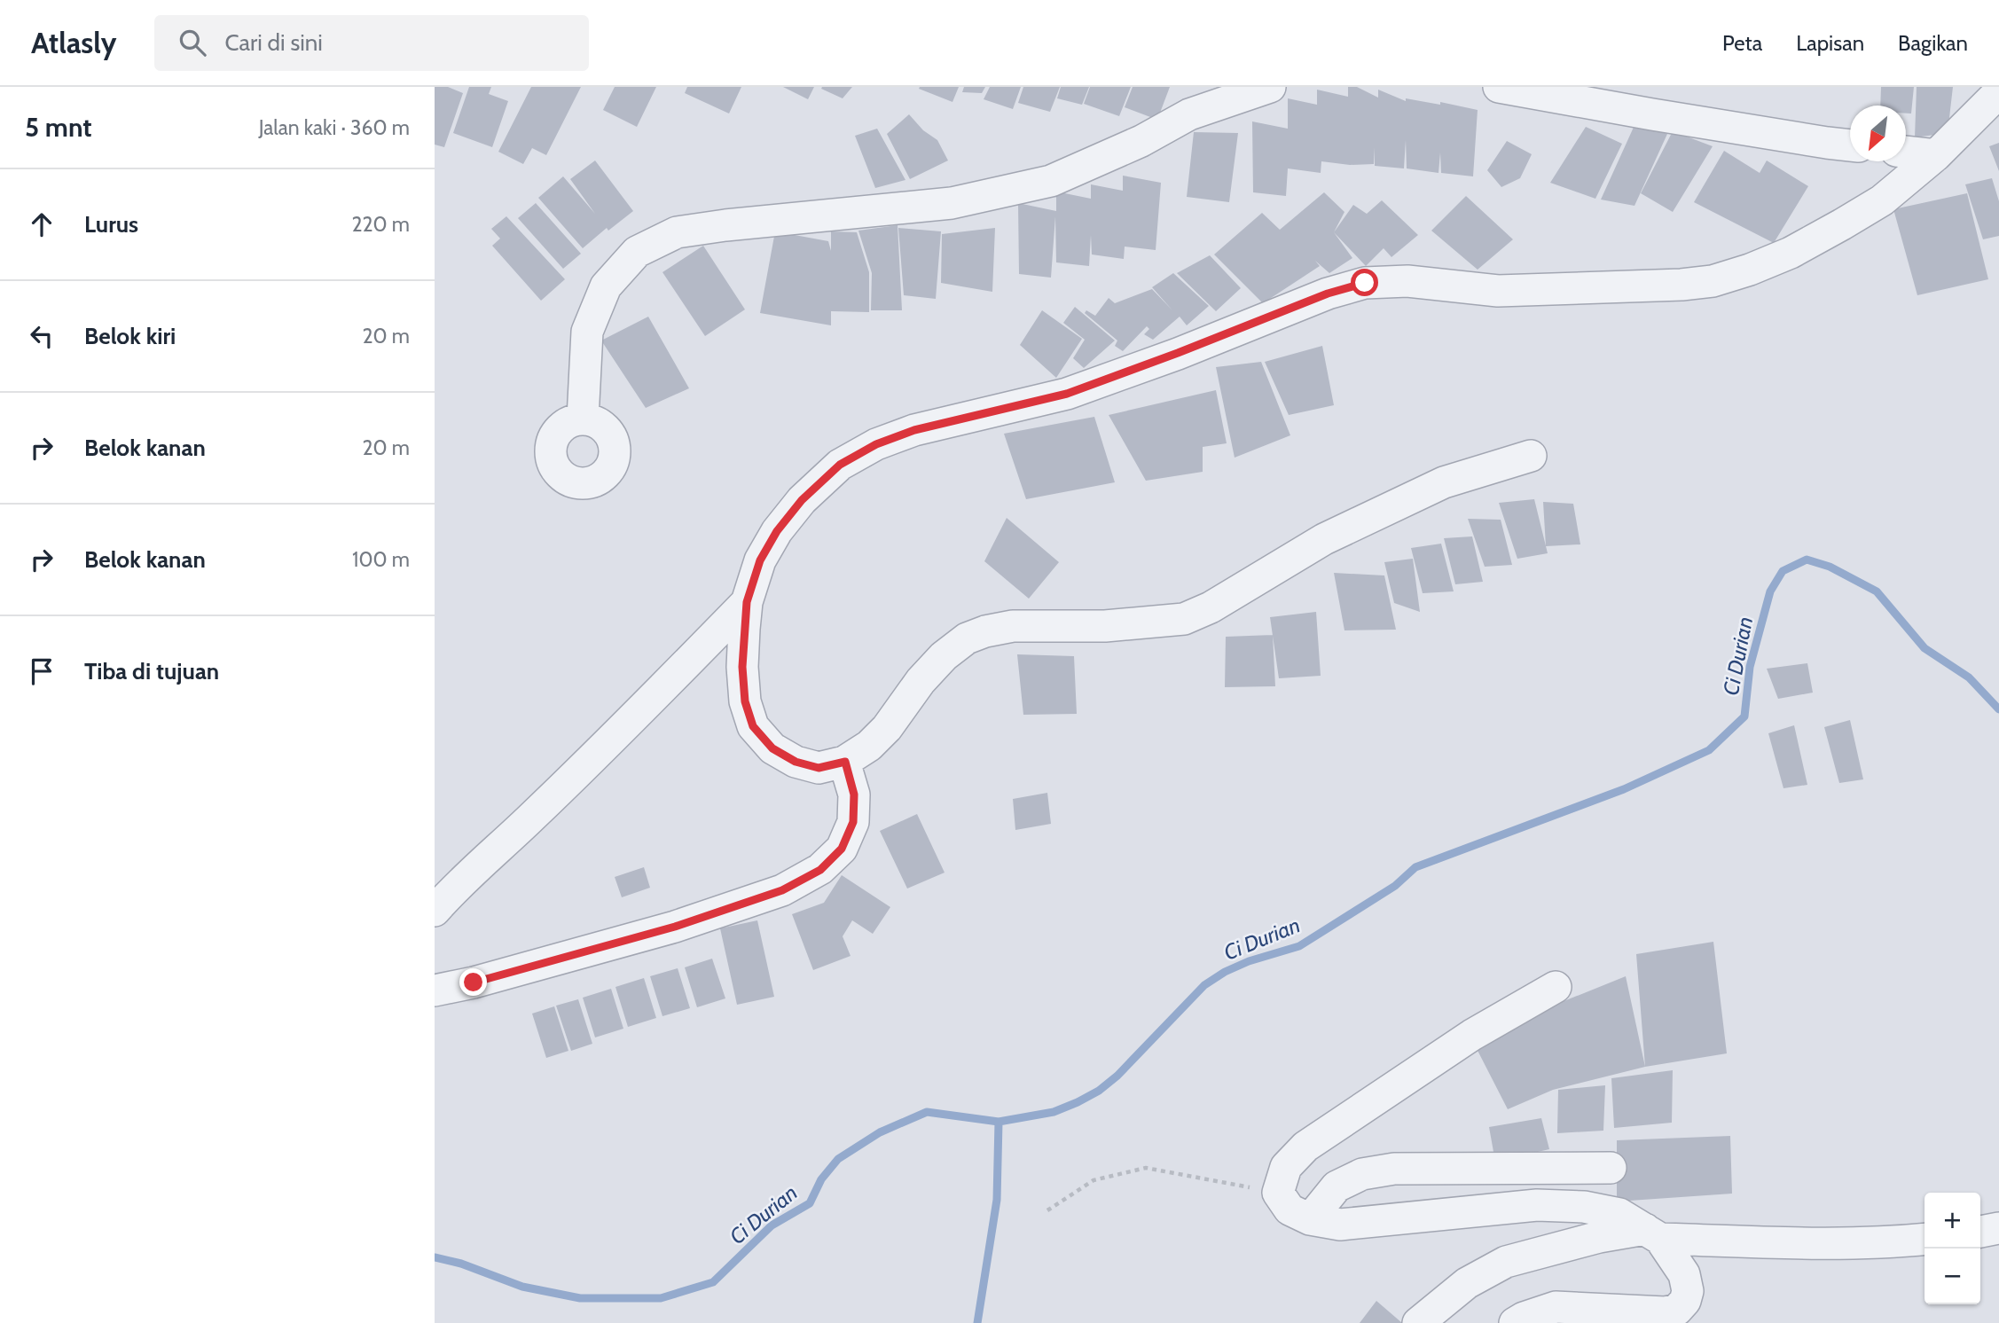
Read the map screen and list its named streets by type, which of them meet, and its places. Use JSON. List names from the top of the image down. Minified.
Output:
{"water":["Ci Durian"],"north":"bottom left","page":{"header":"Atlasly","search":"Cari di sini","nav":["Peta","Lapisan","Bagikan"],"heading":["5 mnt","Jalan kaki · 360 m"],"list":[["Lurus","220 m"],["Belok kiri","20 m"],["Belok kanan","20 m"],["Belok kanan","100 m"],"Tiba di tujuan"],"map_buttons":["+","−"]}}
